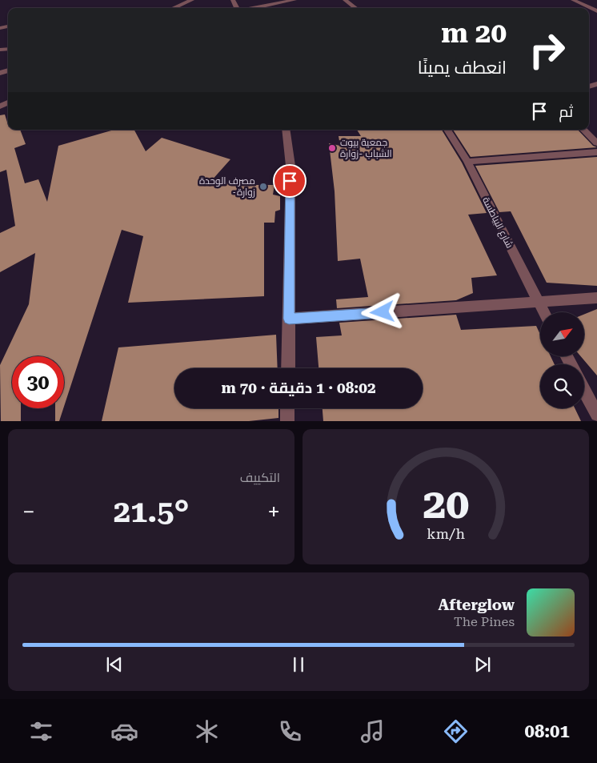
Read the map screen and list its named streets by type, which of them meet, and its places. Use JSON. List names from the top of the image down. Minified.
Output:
{"streets":{"street":["شارع البياطسة"]},"places":["جمعية بيوت الشباب -زوارة","مصرف الوحدة -زوارة"],"north":"top right","page":{"turn":["20 m","انعطف يمينًا"],"then":"ثم","limit":"30","trip":"08:02 · 1 دقيقة · 70 m","tile":"التكييف","heat":["−","21.5°","+"],"song":["Afterglow","The Pines"],"tabs":"08:01","gauge":["20","km/h"]}}
